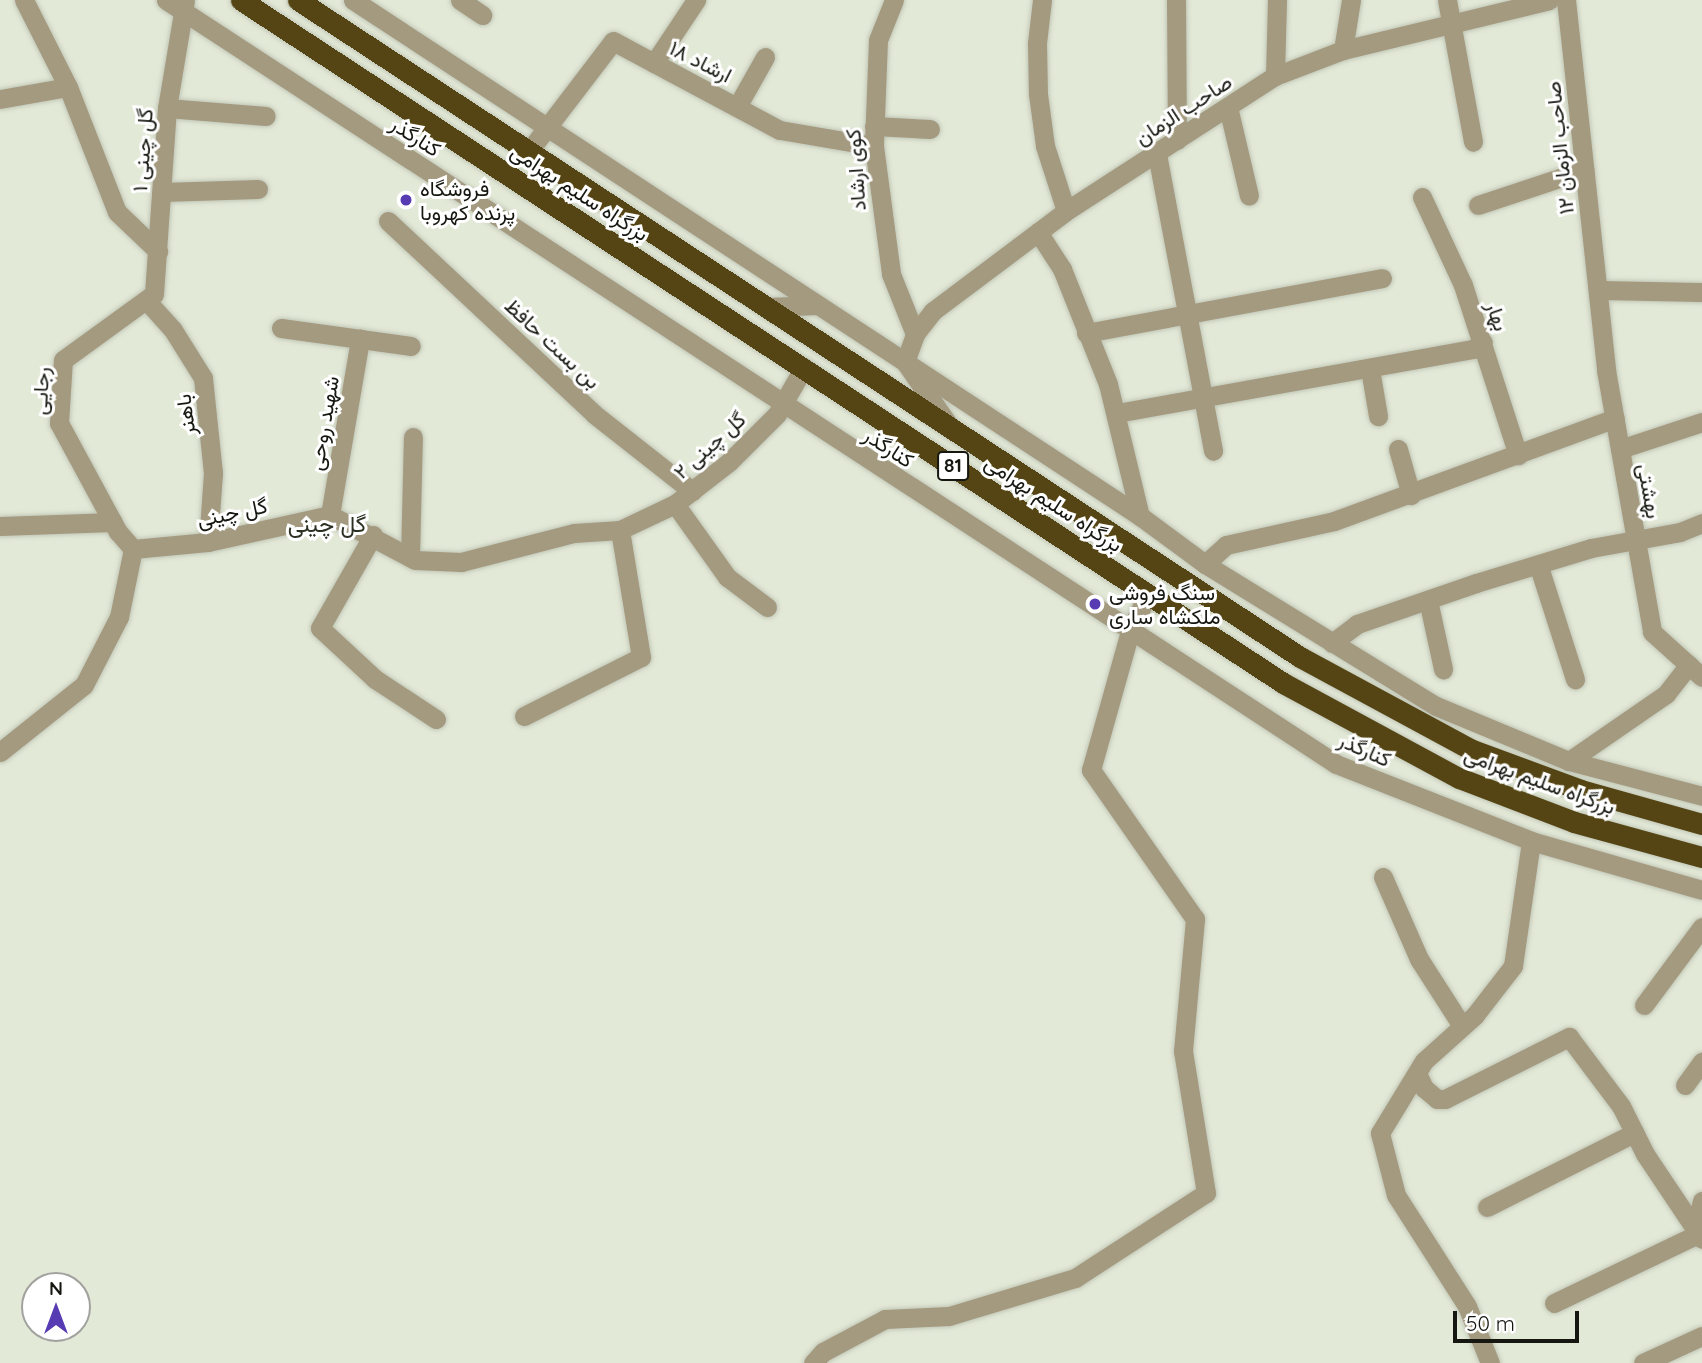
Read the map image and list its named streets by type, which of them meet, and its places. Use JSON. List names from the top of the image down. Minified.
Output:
{"streets":{"highway":["بزرگراه سلیم بهرامی","81"],"street":["ارشاد ۱۸","صاحب الزمان","کنارگذر","صاحب الزمان ۱۲","گل چینی ۱","کوی ارشاد","بهار","بن بست حافظ","رجایی","باهنر","شهید روحی","گل چینی ۲","بهشتی","گل چینی"]},"crossings":[["ارشاد ۱۸","کوی ارشاد"],["صاحب الزمان","کوی ارشاد"],["کنارگذر","گل چینی ۱"],["کنارگذر","گل چینی ۲"],["صاحب الزمان ۱۲","بهشتی"],["گل چینی ۱","رجایی"],["گل چینی ۱","باهنر"],["بزرگراه سلیم بهرامی","گل چینی ۲"],["بن بست حافظ","گل چینی ۲"],["رجایی","باهنر"],["رجایی","گل چینی"],["باهنر","گل چینی"],["شهید روحی","گل چینی"]],"districts":["گل چینی"],"places":["فروشگاه پرنده کهروبا","سنگ فروشی ملکشاه ساری"],"scale_bar":"50 m","north":"top"}
